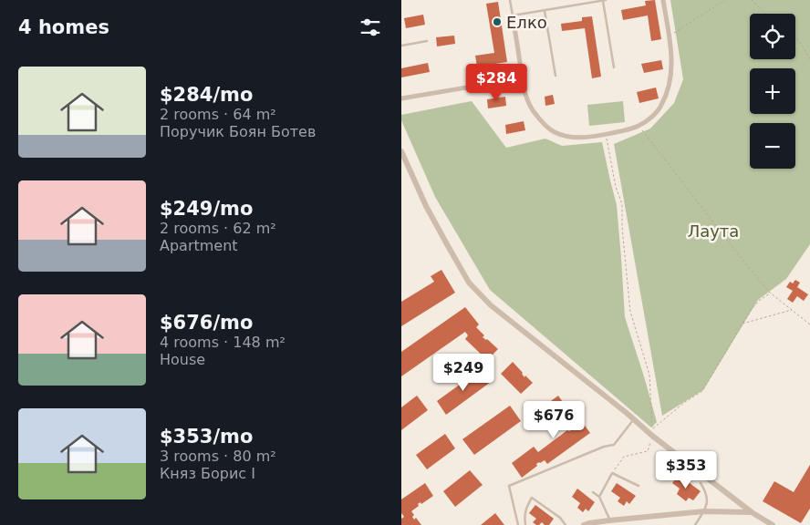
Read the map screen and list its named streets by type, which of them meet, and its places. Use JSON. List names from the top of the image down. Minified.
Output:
{"parks":["Лаута"],"places":["Елко"],"page":{"heading":"4 homes","map_buttons":["+","−"],"list":[{"name":"$284/mo","note":"2 rooms · 64 m² · Поручик Боян Ботев"},{"name":"$249/mo","note":"2 rooms · 62 m² · Apartment"},{"name":"$676/mo","note":"4 rooms · 148 m² · House"},{"name":"$353/mo","note":"3 rooms · 80 m² · Княз Борис I"}],"price":["$284","$249","$676","$353"]}}
